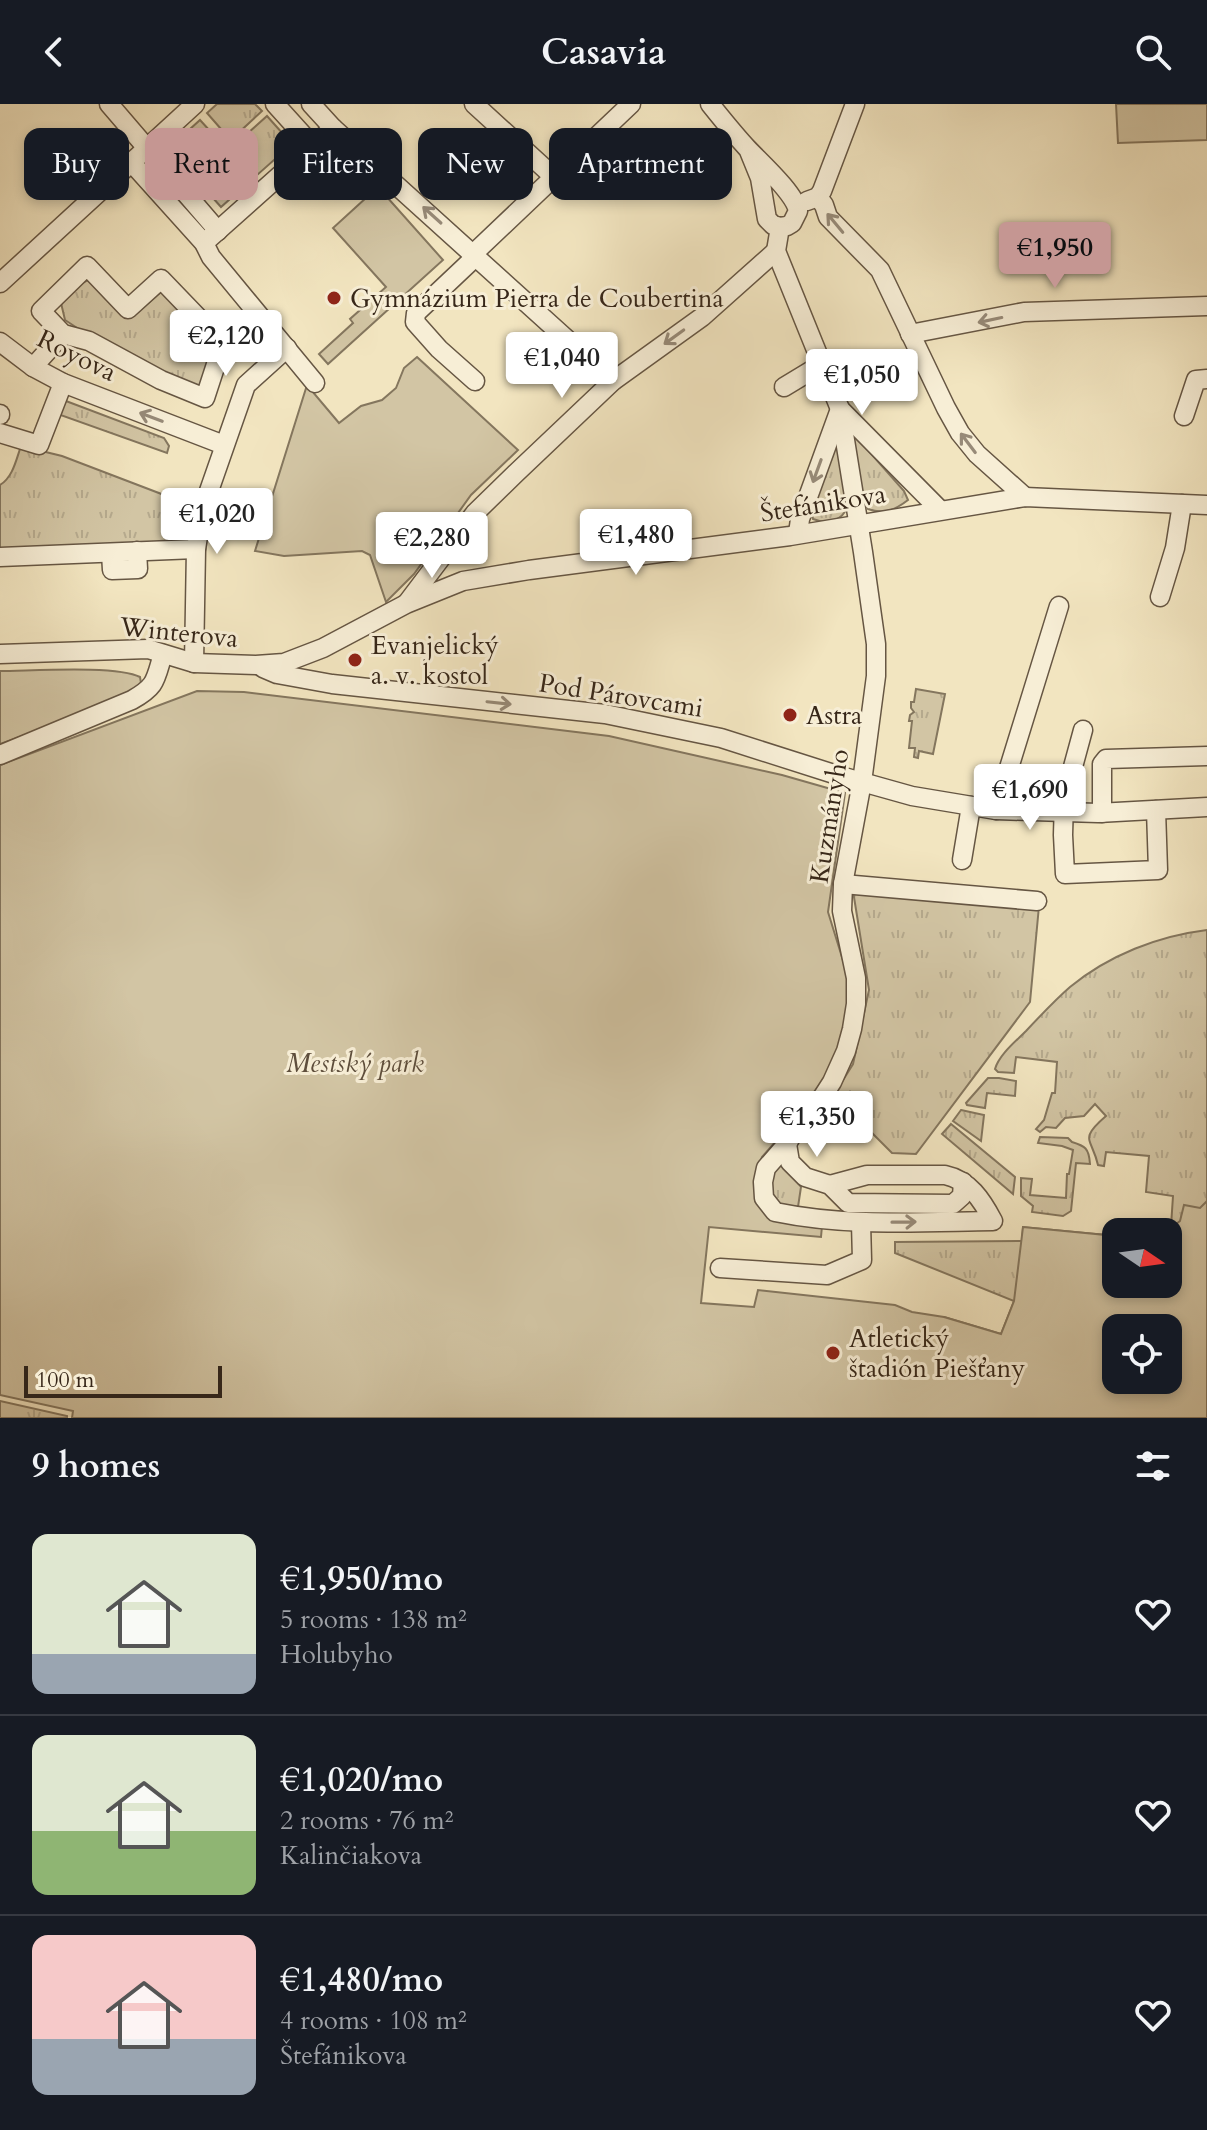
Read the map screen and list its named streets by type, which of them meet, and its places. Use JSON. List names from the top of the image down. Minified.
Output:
{"streets":{"street":["Royova","Štefánikova","Winterova","Pod Párovcami","Kuzmányho"]},"crossings":[["Štefánikova","Winterova"],["Štefánikova","Kuzmányho"],["Winterova","Pod Párovcami"],["Pod Párovcami","Kuzmányho"]],"one_way":["Pod Párovcami"],"parks":["Mestský park"],"places":["Gymnázium Pierra de Coubertina","Evanjelický a. v. kostol","Astra","Atletický štadión Piešťany"],"scale_bar":"100 m","north":"right","page":{"header":"Casavia","chip":["Buy","Rent","Filters","New","Apartment"],"price":["€1,950","€2,120","€1,040","€1,050","€1,020","€1,480","€2,280","€1,690","€1,350"],"scale":"100 m","heading":"9 homes","list":[{"name":"€1,950/mo","note":"5 rooms · 138 m² · Holubyho"},{"name":"€1,020/mo","note":"2 rooms · 76 m² · Kalinčiakova"},{"name":"€1,480/mo","note":"4 rooms · 108 m² · Štefánikova"}]}}
